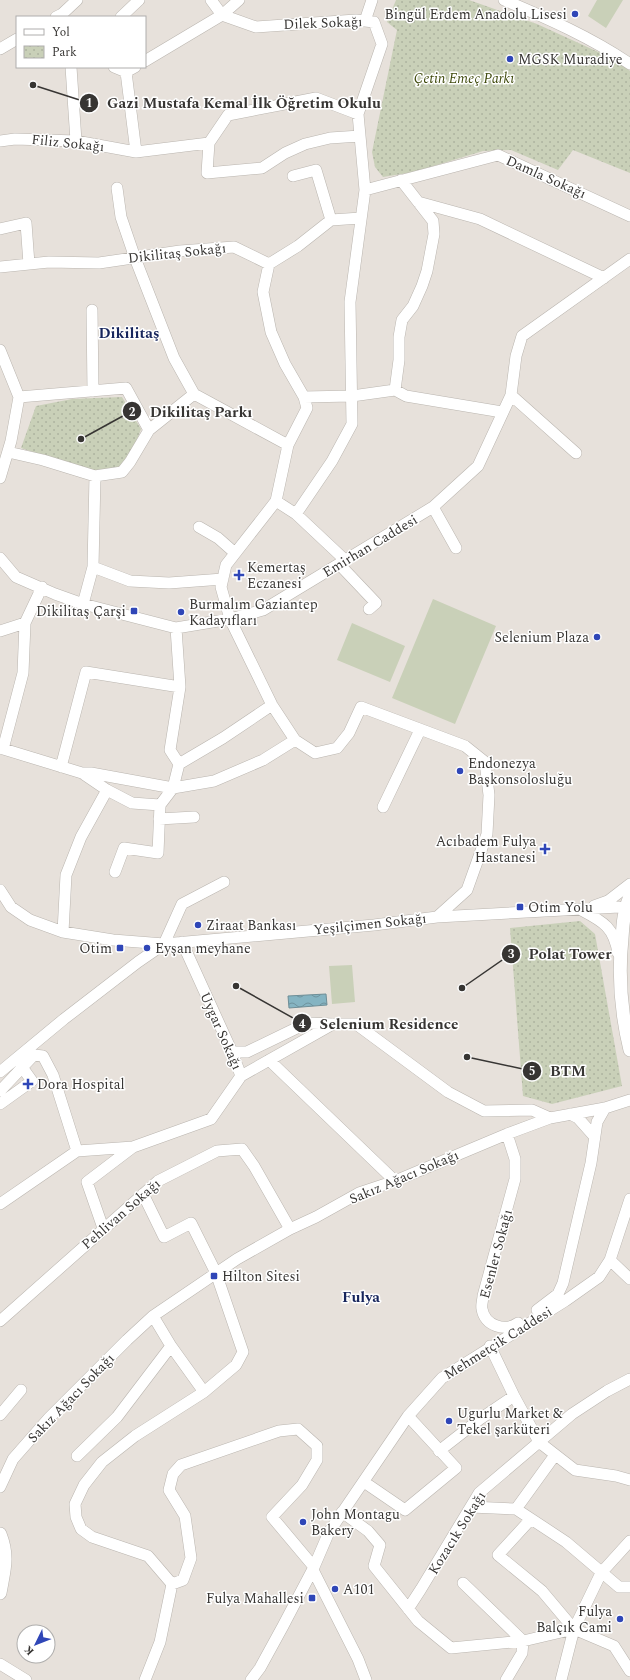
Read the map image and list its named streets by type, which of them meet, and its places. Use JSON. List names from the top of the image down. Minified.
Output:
{"streets":{"street":["Dilek Sokağı","Filiz Sokağı","Damla Sokağı","Dikilitaş Sokağı","Emirhan Caddesi","Yeşilçimen Sokağı","Uygar Sokağı","Sakız Ağacı Sokağı","Pehlivan Sokağı","Esenler Sokağı","Mehmetçik Caddesi","Kozacık Sokağı"]},"crossings":[["Dilek Sokağı","Damla Sokağı"],["Yeşilçimen Sokağı","Uygar Sokağı"],["Sakız Ağacı Sokağı","Pehlivan Sokağı"],["Sakız Ağacı Sokağı","Esenler Sokağı"],["Esenler Sokağı","Mehmetçik Caddesi"]],"districts":["Dikilitaş","Fulya"],"parks":["Çetin Emeç Parkı"],"places":{"other":["Bingül Erdem Anadolu Lisesi","MGSK Muradiye","Gazi Mustafa Kemal İlk Öğretim Okulu","Dikilitaş Parkı","Burmalım Gaziantep Kadayıfları","Selenium Plaza","Endonezya Başkonsolosluğu","Ziraat Bankası","Eyşan meyhane","Selenium Residence","Polat Tower","BTM","Ugurlu Market & Tekel şarküteri","John Montagu Bakery","A101","Fulya Balçık Cami"],"health":["Kemertaş Eczanesi","Acıbadem Fulya Hastanesi","Dora Hospital"],"transit":["Dikilitaş Çarşi","Otim Yolu","Otim","Hilton Sitesi","Fulya Mahallesi"]},"legend":["Yol","Park"],"north":"bottom left"}
